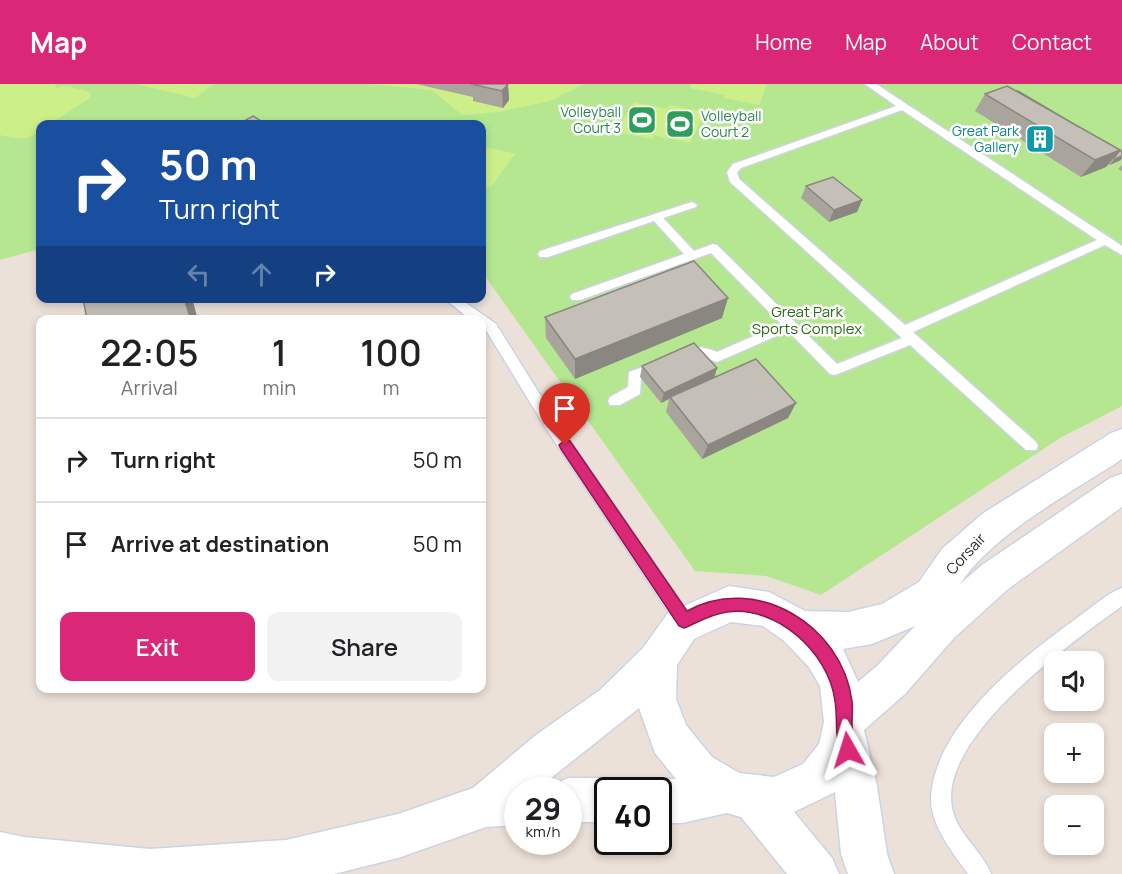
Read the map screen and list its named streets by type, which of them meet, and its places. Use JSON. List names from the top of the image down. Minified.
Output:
{"streets":{"street":["Corsair"]},"parks":["Great Park Sports Complex"],"places":{"sports":["Volleyball Court 3","Volleyball Court 2"],"building":["Great Park Gallery"]},"page":{"header":"Map","nav":["Home","Map","About","Contact"],"turn":["50 m","Turn right"],"eta":["22:05","Arrival","1","min","100","m"],"list":[{"name":"Turn right","value":"50 m"},{"name":"Arrive at destination","value":"50 m"}],"buttons":["Exit","Share"],"map_buttons":["+","−"],"speed":"29 km/h","limit":"40"}}
